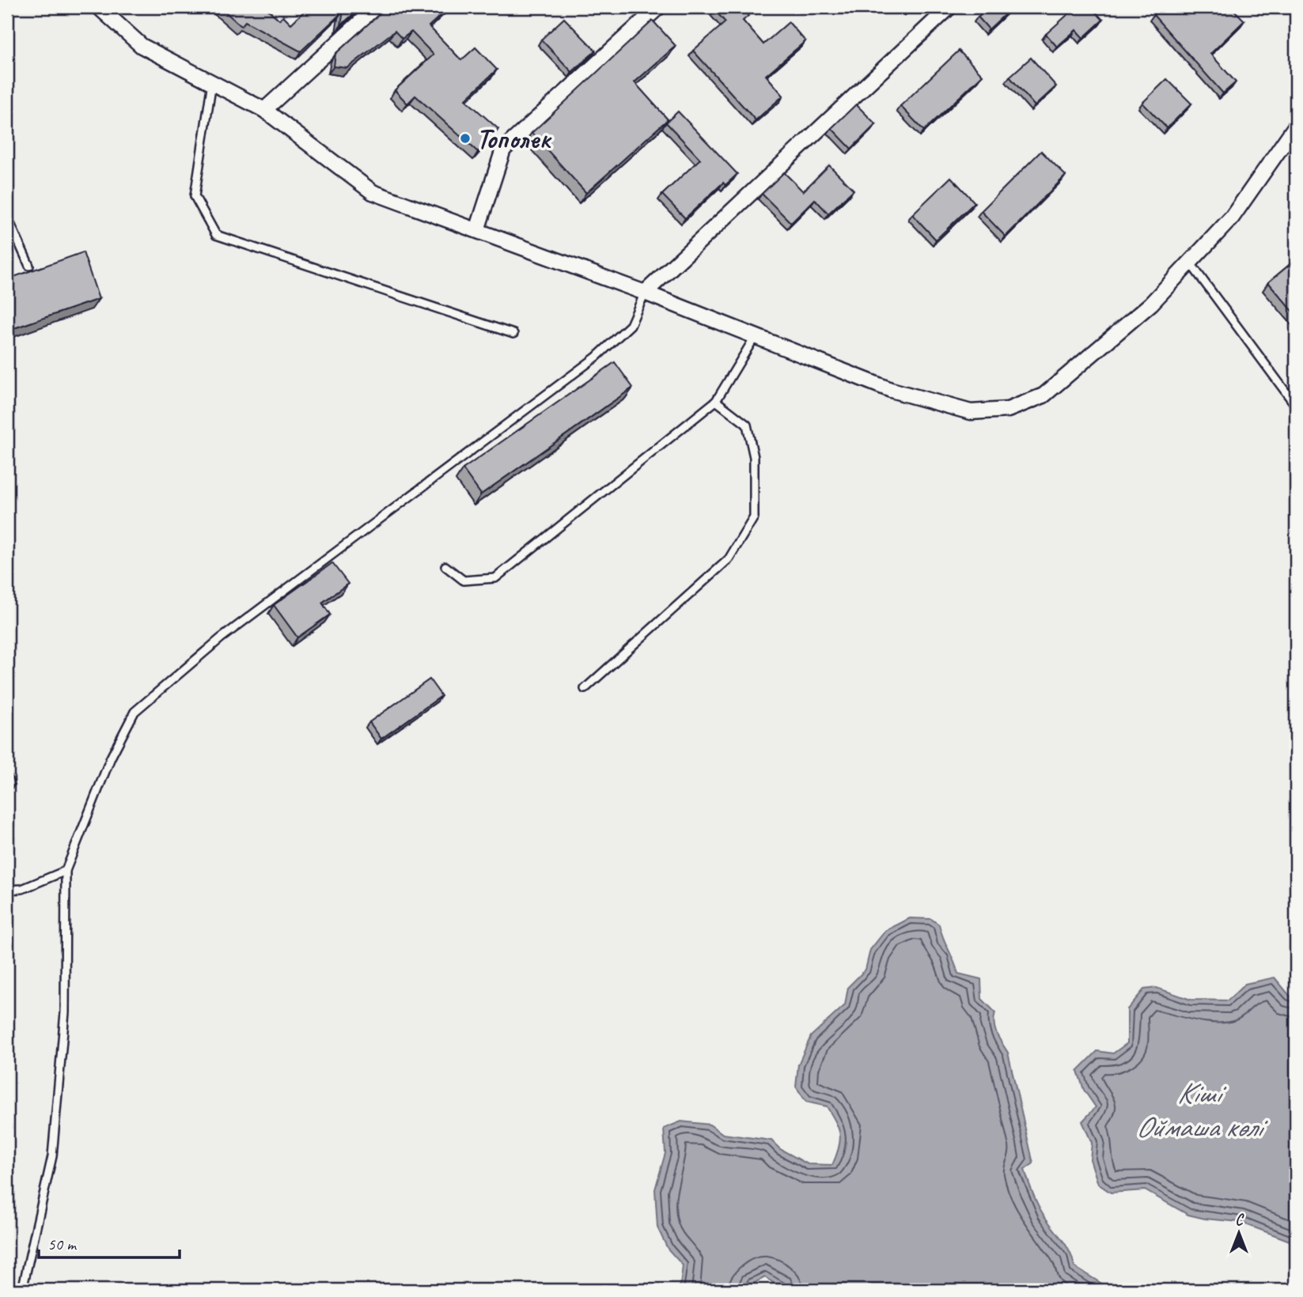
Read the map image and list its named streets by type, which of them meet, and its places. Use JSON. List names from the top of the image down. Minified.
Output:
{"water":["Кіші Оймаша көлi"],"places":["Тополек"],"scale_bar":"50 m","north":"top"}
